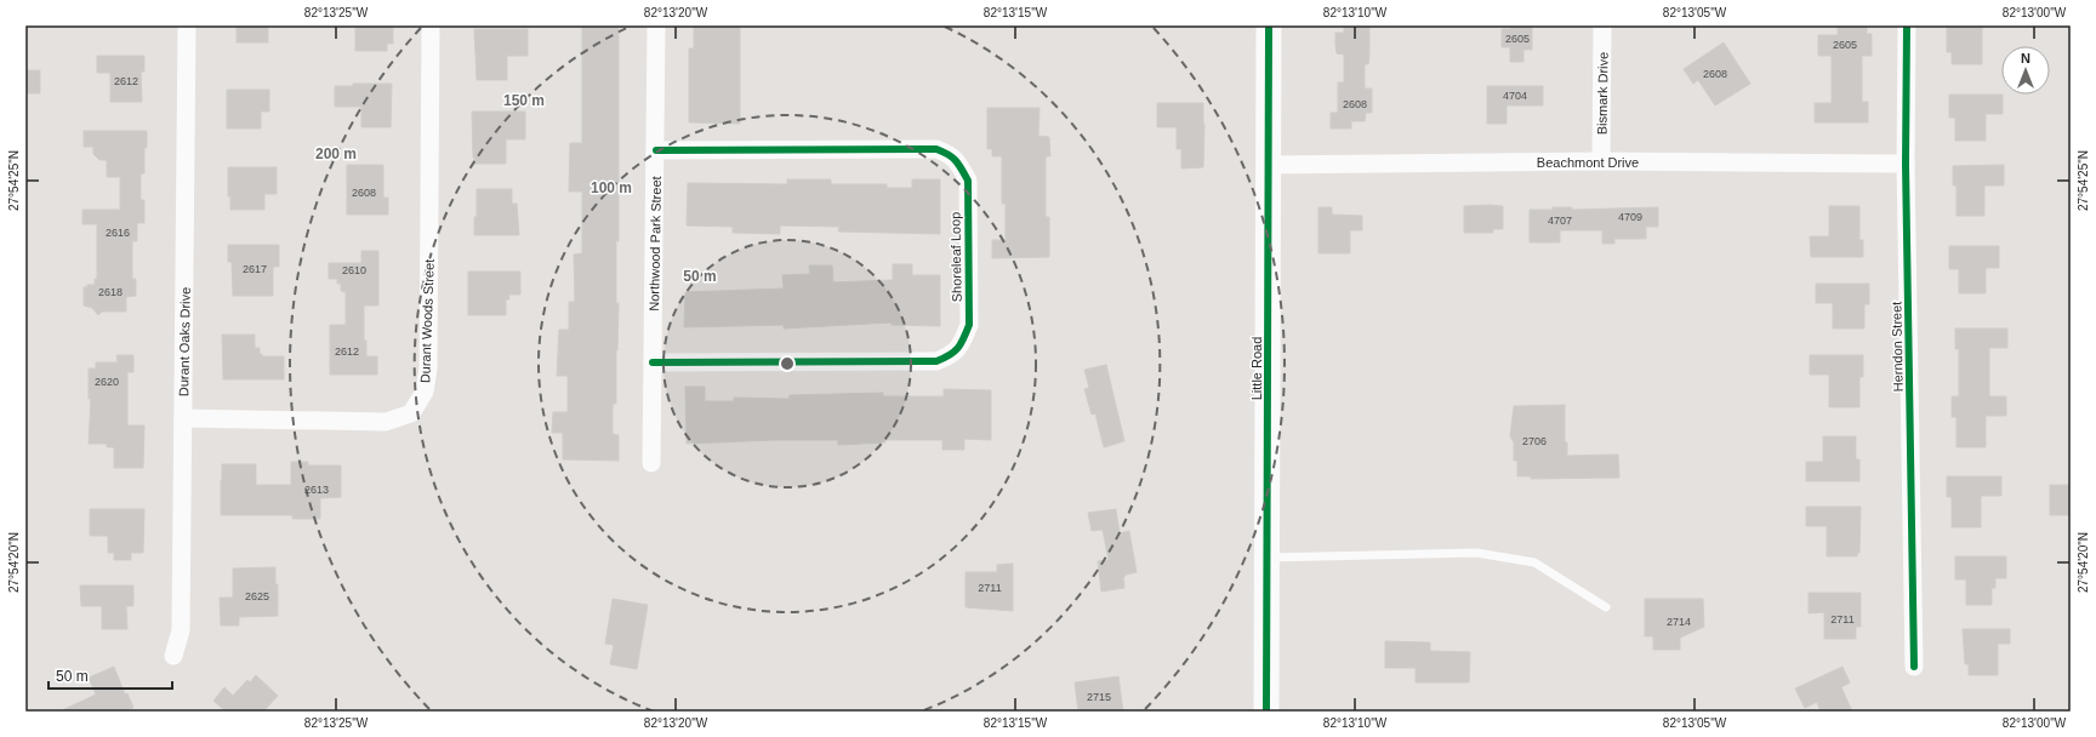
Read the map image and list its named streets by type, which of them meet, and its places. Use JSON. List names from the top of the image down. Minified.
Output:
{"streets":{"street":["Bismark Drive","Beachmont Drive","Northwood Park Street","Shoreleaf Loop","Durant Woods Street","Durant Oaks Drive","Herndon Street","Little Road"]},"crossings":[["Bismark Drive","Beachmont Drive"],["Beachmont Drive","Herndon Street"],["Beachmont Drive","Little Road"],["Northwood Park Street","Shoreleaf Loop"],["Durant Woods Street","Durant Oaks Drive"]],"house_numbers":["2605","2605","2608","2612","4704","2608","2608","4709","4707","2616","2617","2610","2618","2612","2620","2706","2613","2711","2625","2711","2714","2715"],"scale_bar":"50 m","north":"top","coordinates":["82°13'25\"W","82°13'20\"W","82°13'15\"W","82°13'10\"W","82°13'05\"W","82°13'00\"W","27°54'25\"N","27°54'20\"N"],"rings":["150 m","200 m","100 m","50 m"]}
